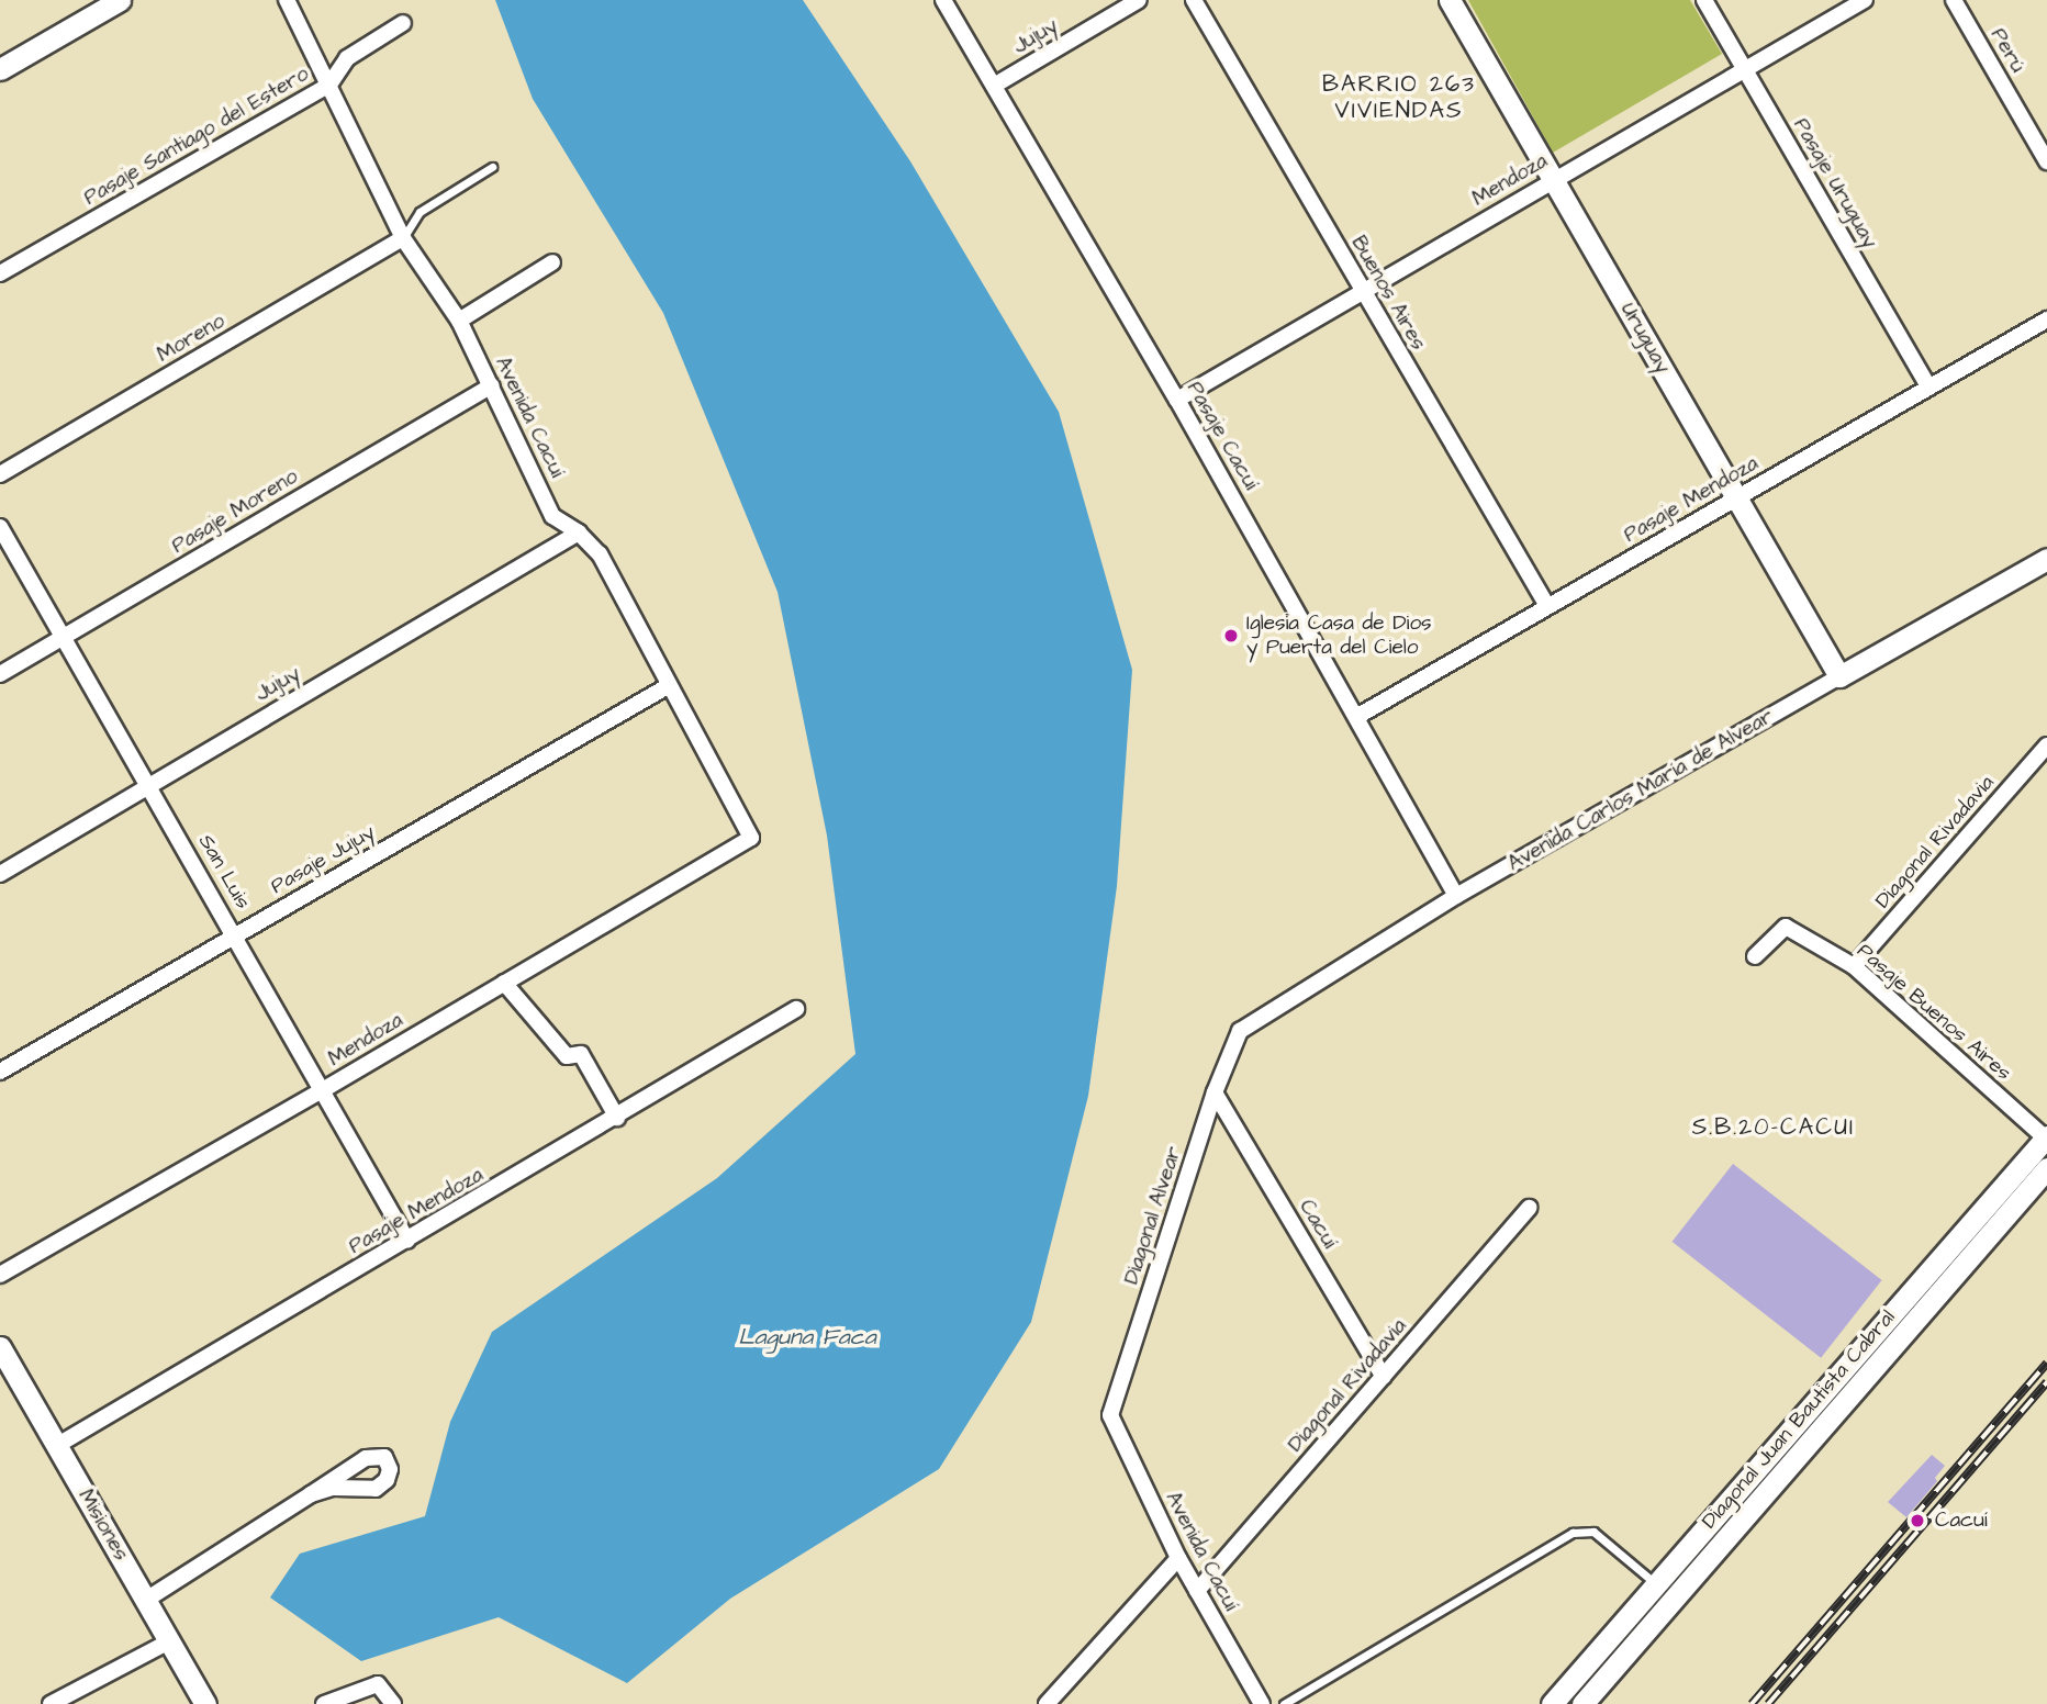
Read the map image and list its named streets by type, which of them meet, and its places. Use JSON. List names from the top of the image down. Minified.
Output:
{"streets":{"street":["Jujuy","Perú","Pasaje Santiago del Estero","Mendoza","Pasaje Uruguay","Buenos Aires","Moreno","Uruguay","Avenida Cacuí","Pasaje Cacuí","Pasaje Mendoza","Pasaje Moreno","Avenida Carlos María de Alvear","Diagonal Rivadavia","Pasaje Jujuy","San Luis","Pasaje Buenos Aires","Diagonal Alvear","Cacuí","Diagonal Juan Bautista Cabral","Misiones"]},"crossings":[["Jujuy","Avenida Cacuí"],["Jujuy","Pasaje Cacuí"],["Jujuy","San Luis"],["Pasaje Santiago del Estero","Avenida Cacuí"],["Mendoza","Pasaje Uruguay"],["Mendoza","Buenos Aires"],["Mendoza","Uruguay"],["Mendoza","Avenida Cacuí"],["Mendoza","Pasaje Cacuí"],["Mendoza","San Luis"],["Pasaje Uruguay","Pasaje Mendoza"],["Buenos Aires","Pasaje Mendoza"],["Moreno","Avenida Cacuí"],["Uruguay","Pasaje Mendoza"],["Uruguay","Avenida Carlos María de Alvear"],["Avenida Cacuí","Pasaje Moreno"],["Avenida Cacuí","Diagonal Rivadavia"],["Avenida Cacuí","Pasaje Jujuy"],["Avenida Cacuí","Diagonal Alvear"],["Pasaje Cacuí","Pasaje Mendoza"],["Pasaje Cacuí","Avenida Carlos María de Alvear"],["Pasaje Mendoza","San Luis"],["Pasaje Mendoza","Misiones"],["Pasaje Moreno","San Luis"],["Avenida Carlos María de Alvear","Diagonal Alvear"],["Diagonal Rivadavia","Pasaje Buenos Aires"],["Diagonal Rivadavia","Cacuí"],["Pasaje Jujuy","San Luis"],["Pasaje Buenos Aires","Diagonal Juan Bautista Cabral"],["Diagonal Alvear","Cacuí"]],"districts":["BARRIO 263 VIVIENDAS","S.B.20-CACUI"],"water":["Laguna Faca"],"places":["Iglesia Casa de Dios y Puerta del Cielo","Cacuí"]}
